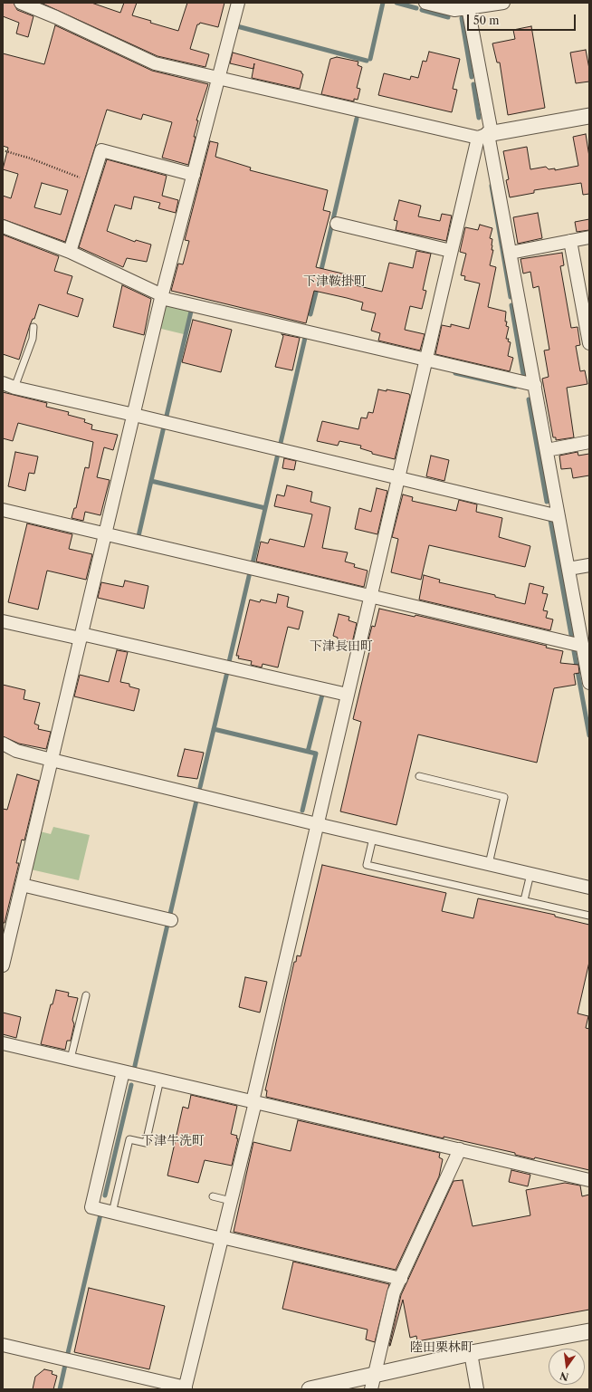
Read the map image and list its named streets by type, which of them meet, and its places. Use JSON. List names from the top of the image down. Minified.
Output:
{"districts":["下津鞍掛町","下津長田町","下津牛洗町","陸田栗林町"],"scale_bar":"50 m","north":"bottom"}
